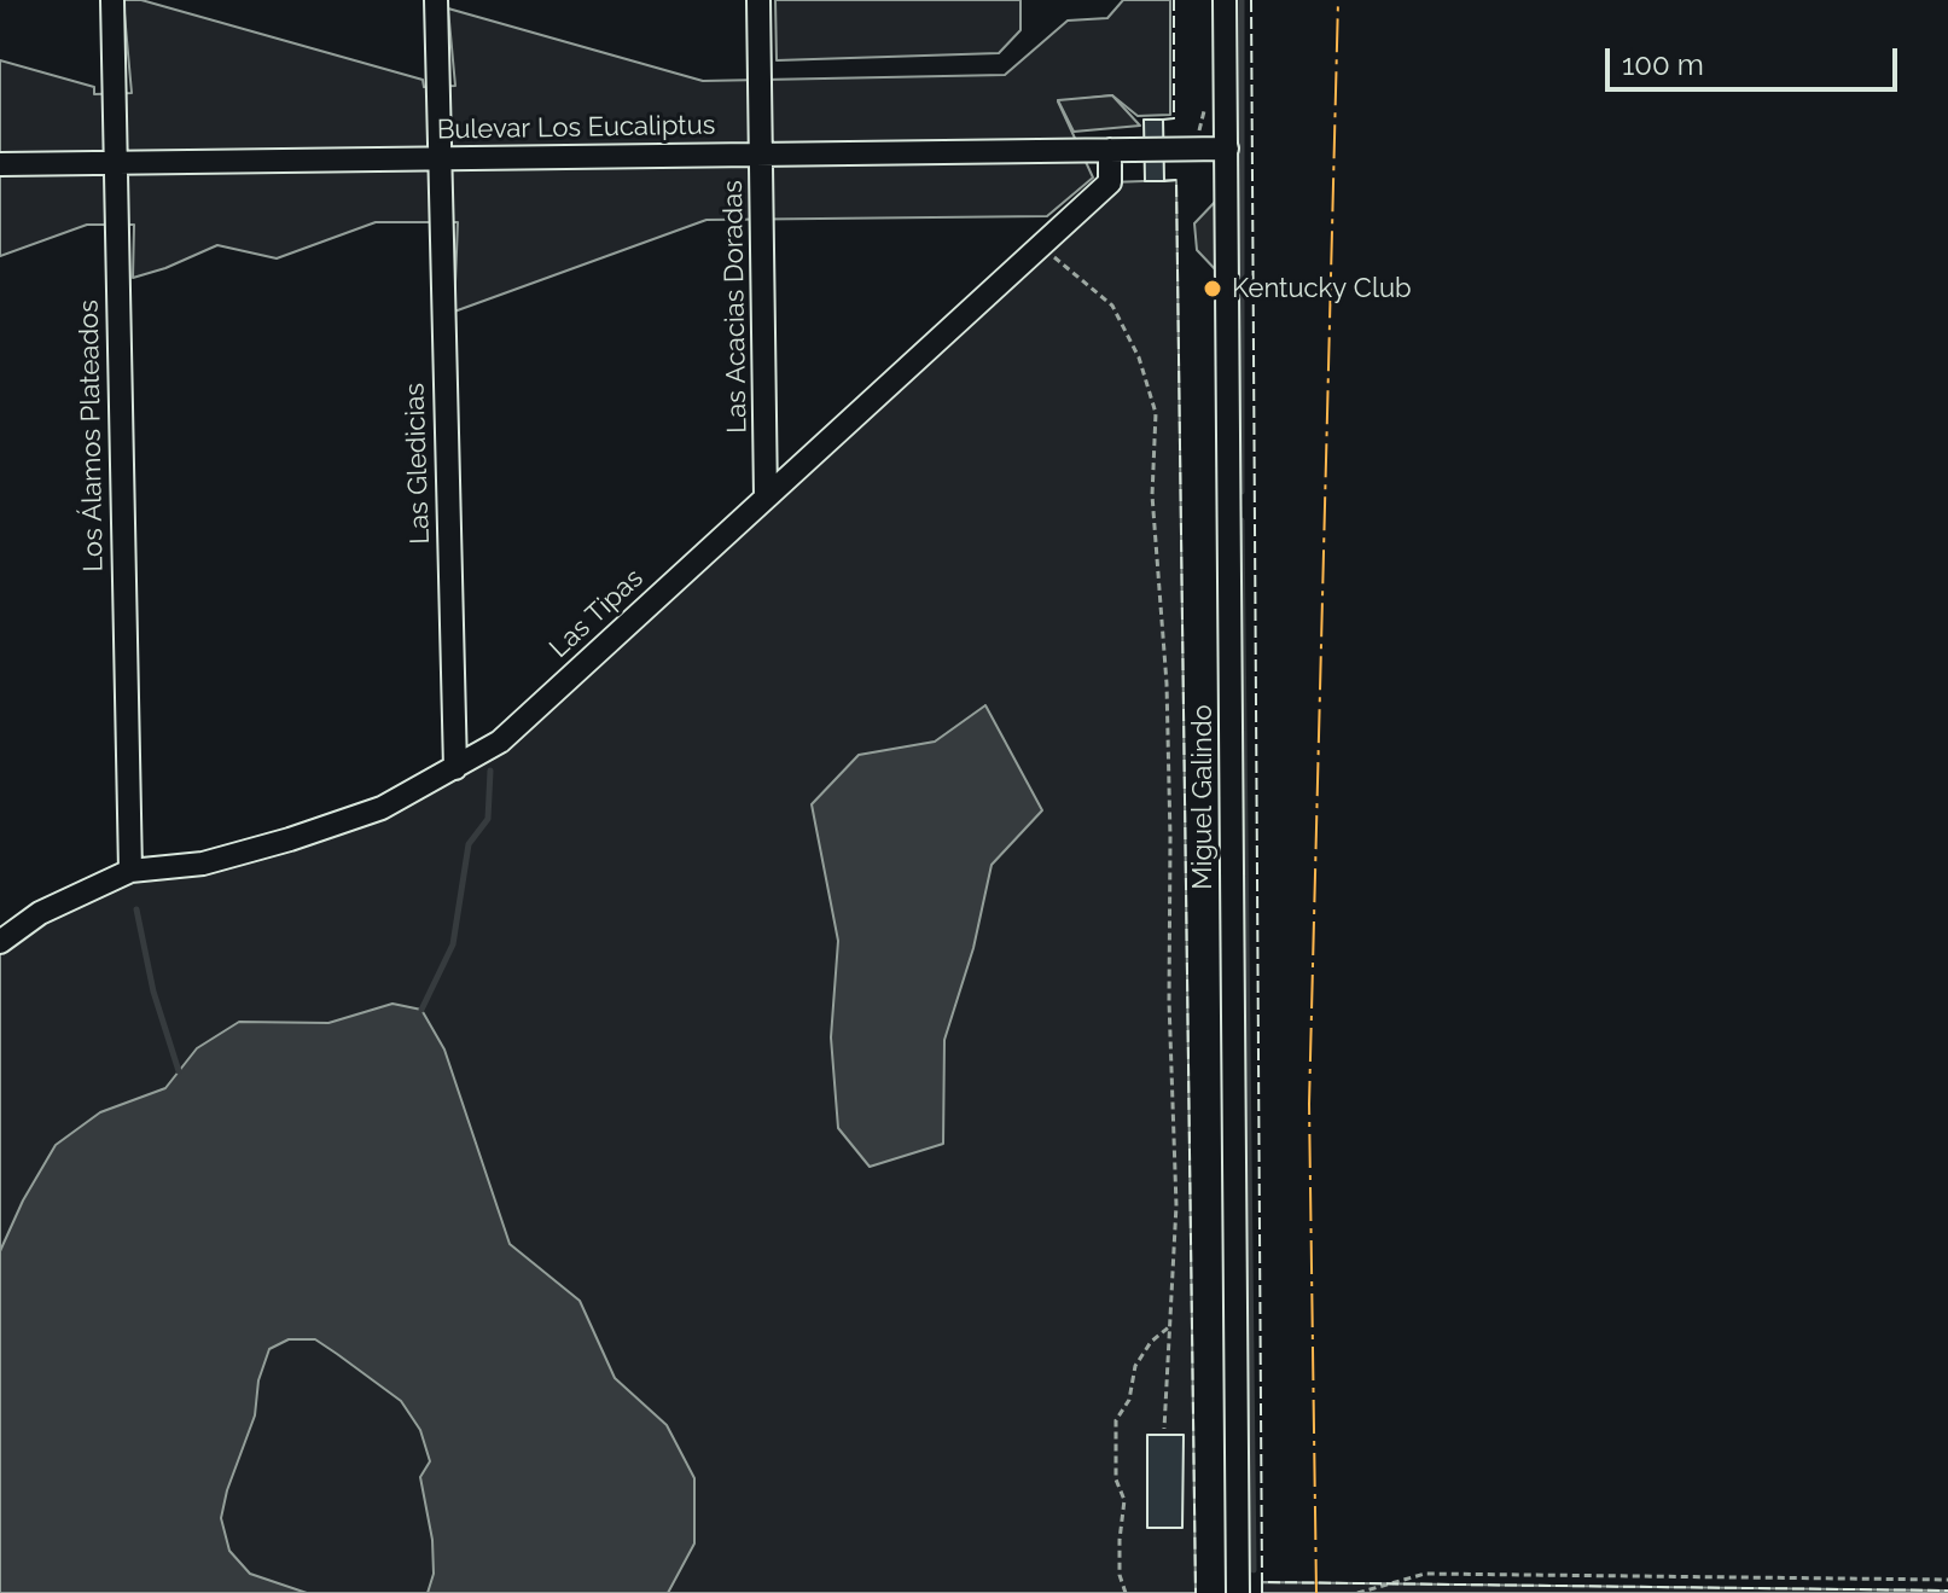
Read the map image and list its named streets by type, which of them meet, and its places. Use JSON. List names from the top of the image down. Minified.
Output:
{"streets":{"street":["Bulevar Los Eucaliptus","Las Acacias Doradas","Los Álamos Plateados","Las Gledicias","Las Tipas","Miguel Galindo"]},"crossings":[["Bulevar Los Eucaliptus","Las Acacias Doradas"],["Bulevar Los Eucaliptus","Los Álamos Plateados"],["Bulevar Los Eucaliptus","Las Gledicias"],["Bulevar Los Eucaliptus","Las Tipas"],["Bulevar Los Eucaliptus","Miguel Galindo"],["Las Acacias Doradas","Las Tipas"],["Los Álamos Plateados","Las Tipas"],["Las Gledicias","Las Tipas"]],"places":["Kentucky Club"],"scale_bar":"100 m"}
